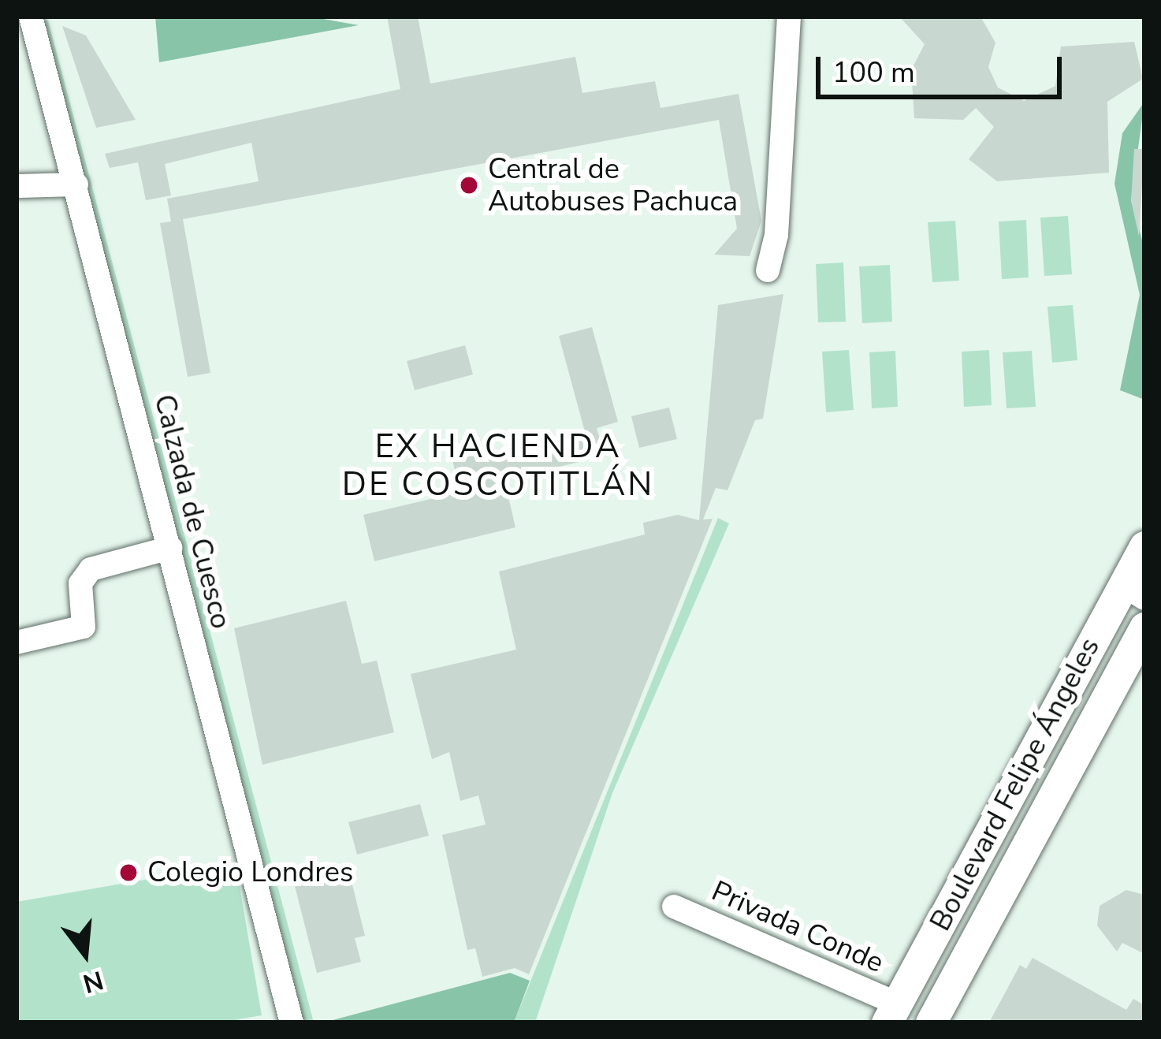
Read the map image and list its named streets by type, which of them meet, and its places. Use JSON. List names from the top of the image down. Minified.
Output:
{"streets":{"main road":["Boulevard Felipe Ángeles"],"street":["Calzada de Cuesco","Privada Conde"]},"crossings":[["Boulevard Felipe Ángeles","Privada Conde"]],"districts":["EX HACIENDA DE COSCOTITLÁN"],"places":["Central de Autobuses Pachuca","Colegio Londres"],"scale_bar":"100 m","north":"bottom"}
